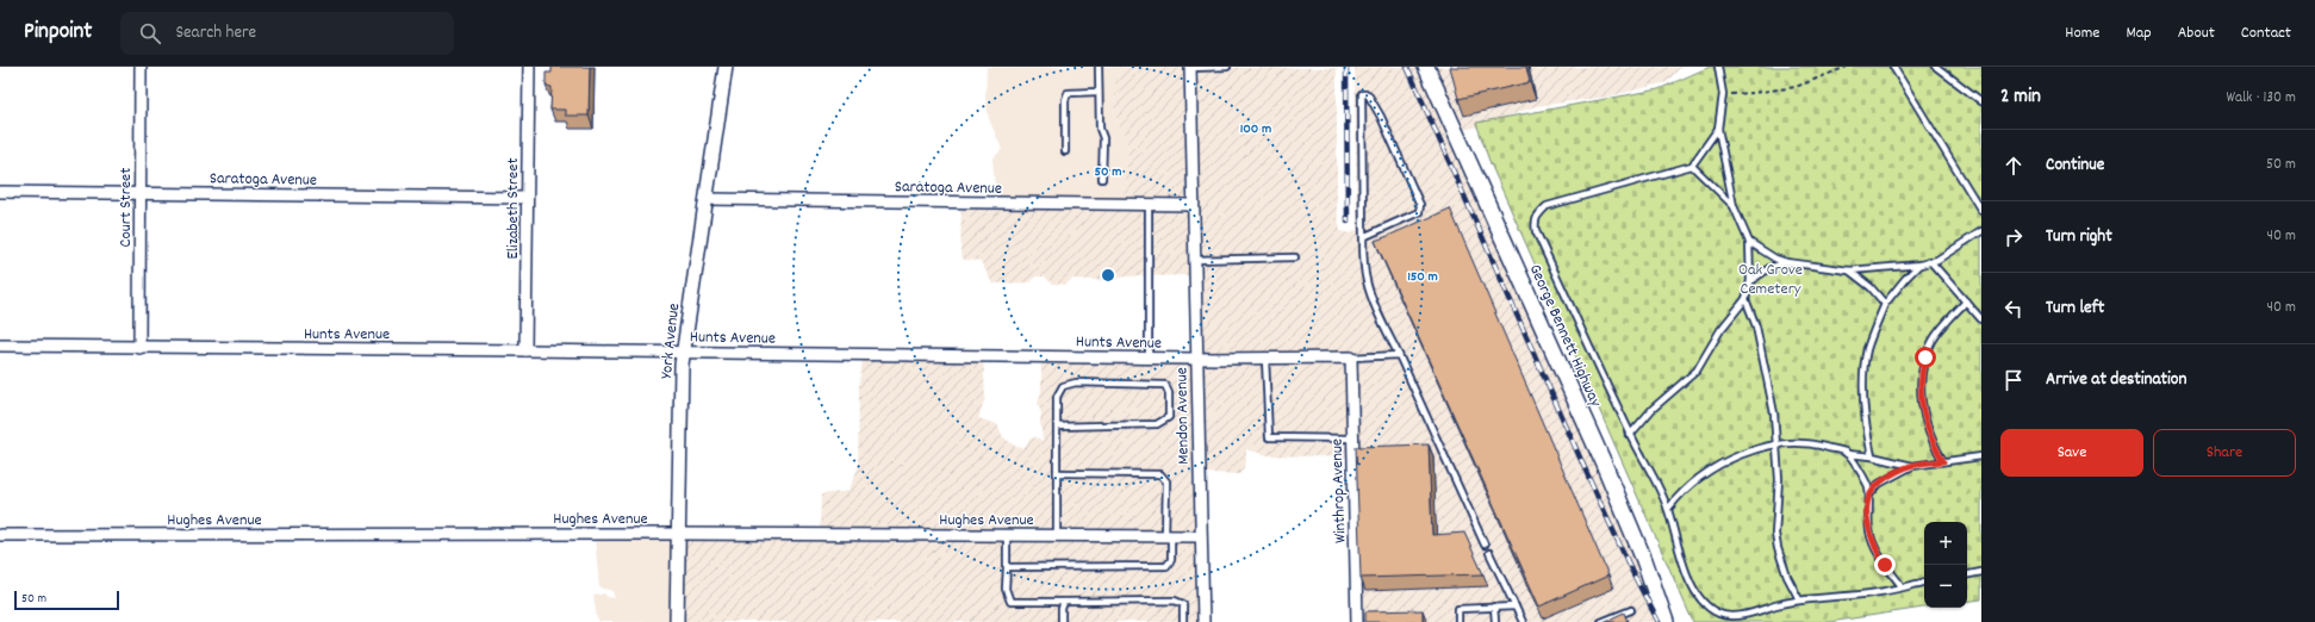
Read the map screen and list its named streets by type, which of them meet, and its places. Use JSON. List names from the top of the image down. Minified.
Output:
{"streets":{"main road":["George Bennett Highway"],"street":["Saratoga Avenue","Court Street","Elizabeth Street","Hunts Avenue","York Avenue","Mendon Avenue","Winthrop Avenue","Hughes Avenue"]},"crossings":[["Saratoga Avenue","Court Street"],["Saratoga Avenue","Elizabeth Street"],["Saratoga Avenue","York Avenue"],["Saratoga Avenue","Mendon Avenue"],["Court Street","Hunts Avenue"],["Elizabeth Street","Hunts Avenue"],["Hunts Avenue","York Avenue"],["Hunts Avenue","Mendon Avenue"],["Hunts Avenue","Winthrop Avenue"],["York Avenue","Hughes Avenue"],["Mendon Avenue","Hughes Avenue"]],"parks":["Oak Grove Cemetery"],"scale_bar":"50 m","page":{"header":"Pinpoint","search":"Search here","nav":["Home","Map","About","Contact"],"heading":["2 min","Walk · 130 m"],"list":[["Continue","50 m"],["Turn right","40 m"],["Turn left","40 m"],"Arrive at destination"],"buttons":["Save","Share"],"map_buttons":["+","−"],"scale":"50 m"},"rings":["100 m","50 m","150 m"]}
